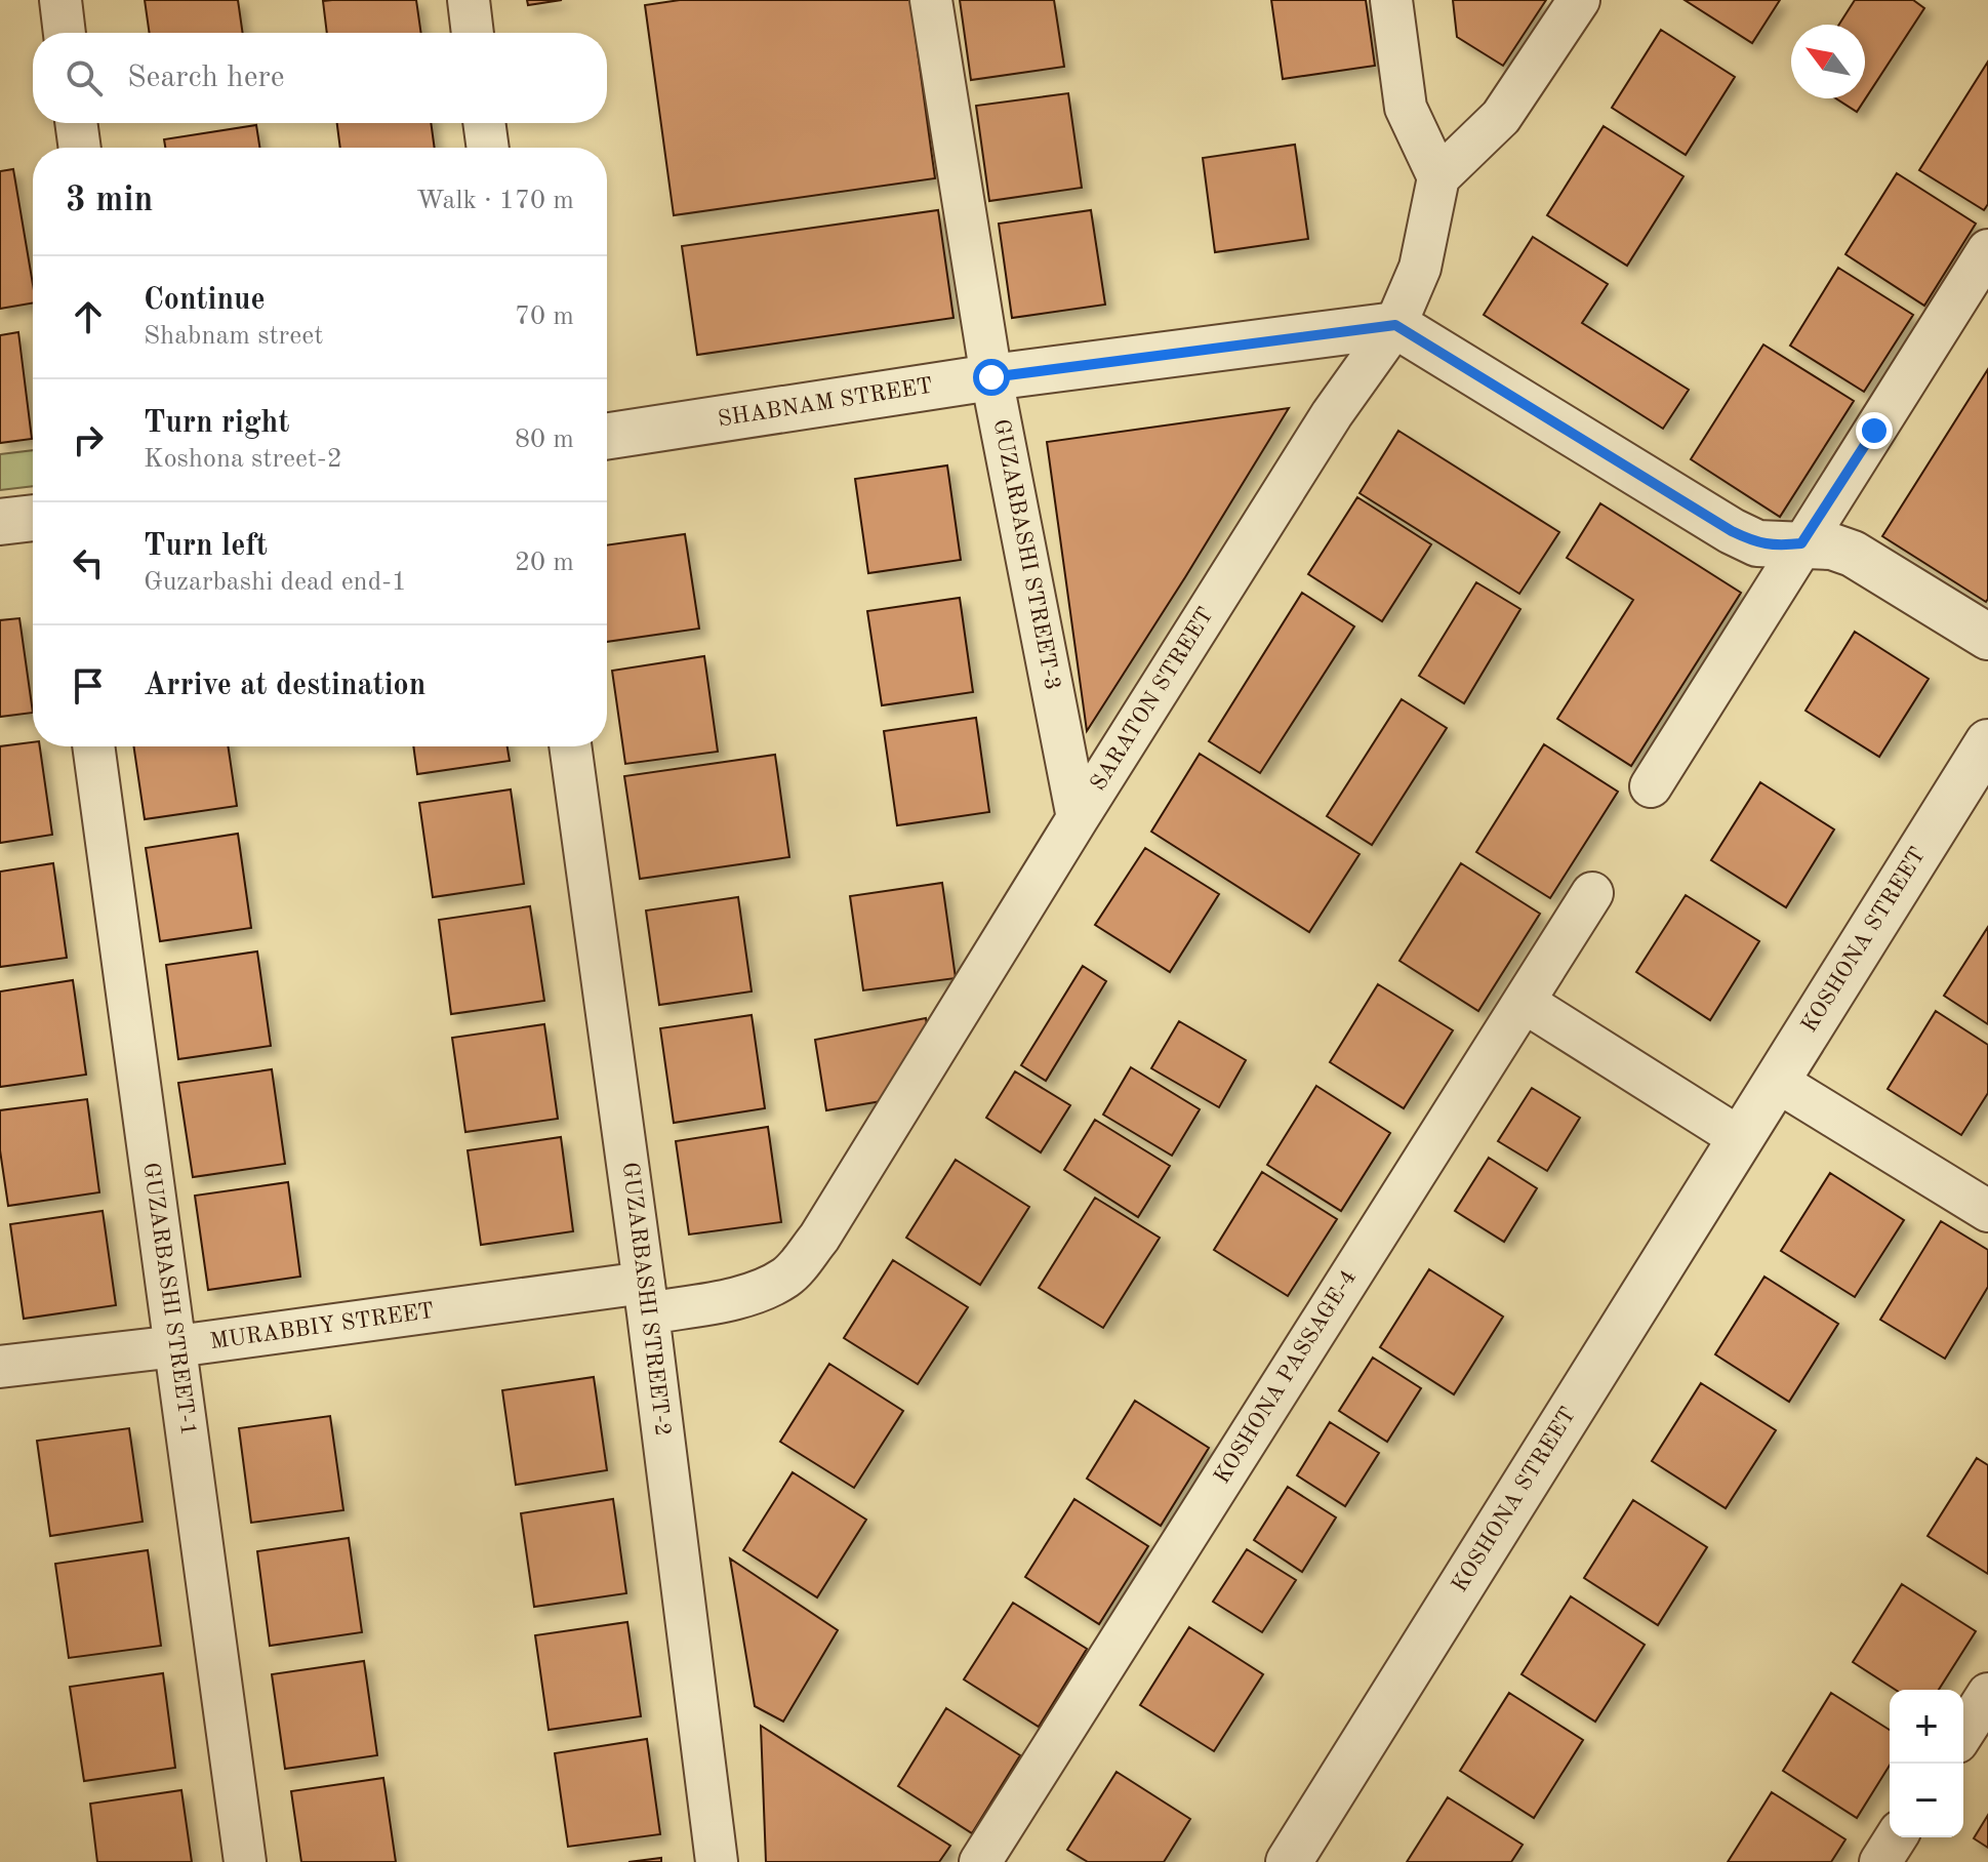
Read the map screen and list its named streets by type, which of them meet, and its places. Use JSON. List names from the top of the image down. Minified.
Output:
{"streets":{"street":["SHABNAM STREET","GUZARBASHI STREET-3","SARATON STREET","KOSHONA STREET","GUZARBASHI STREET-1","GUZARBASHI STREET-2","MURABBIY STREET","KOSHONA PASSAGE-4"]},"crossings":[["SHABNAM STREET","GUZARBASHI STREET-3"],["SHABNAM STREET","SARATON STREET"],["GUZARBASHI STREET-3","SARATON STREET"],["SARATON STREET","GUZARBASHI STREET-2"],["SARATON STREET","MURABBIY STREET"],["GUZARBASHI STREET-1","MURABBIY STREET"],["GUZARBASHI STREET-2","MURABBIY STREET"]],"north":"top left","page":{"search":"Search here","heading":["3 min","Walk · 170 m"],"list":[["Continue","Shabnam street","70 m"],["Turn right","Koshona street-2","80 m"],["Turn left","Guzarbаshi dead end-1","20 m"],"Arrive at destination"],"map_buttons":["+","−"]}}
